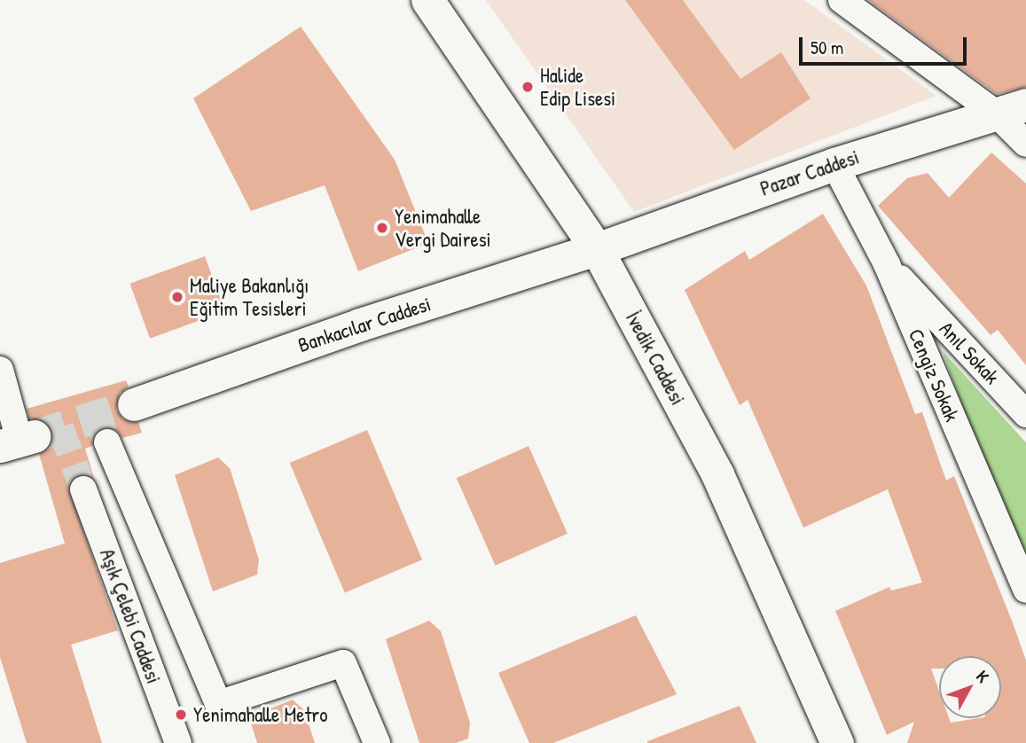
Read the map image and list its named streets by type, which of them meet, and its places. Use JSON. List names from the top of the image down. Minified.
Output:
{"streets":{"main road":["Pazar Caddesi","Bankacılar Caddesi","İvedik Caddesi"],"street":["Anıl Sokak","Cengiz Sokak","Aşık Çelebi Caddesi"]},"crossings":[["Pazar Caddesi","Bankacılar Caddesi"],["Pazar Caddesi","İvedik Caddesi"],["Pazar Caddesi","Cengiz Sokak"],["Bankacılar Caddesi","İvedik Caddesi"],["Anıl Sokak","Cengiz Sokak"]],"places":["Halide Edip Lisesi","Yenimahalle Vergi Dairesi","Maliye Bakanlığı Eğitim Tesisleri","Yenimahalle Metro"],"scale_bar":"50 m","north":"top right"}
